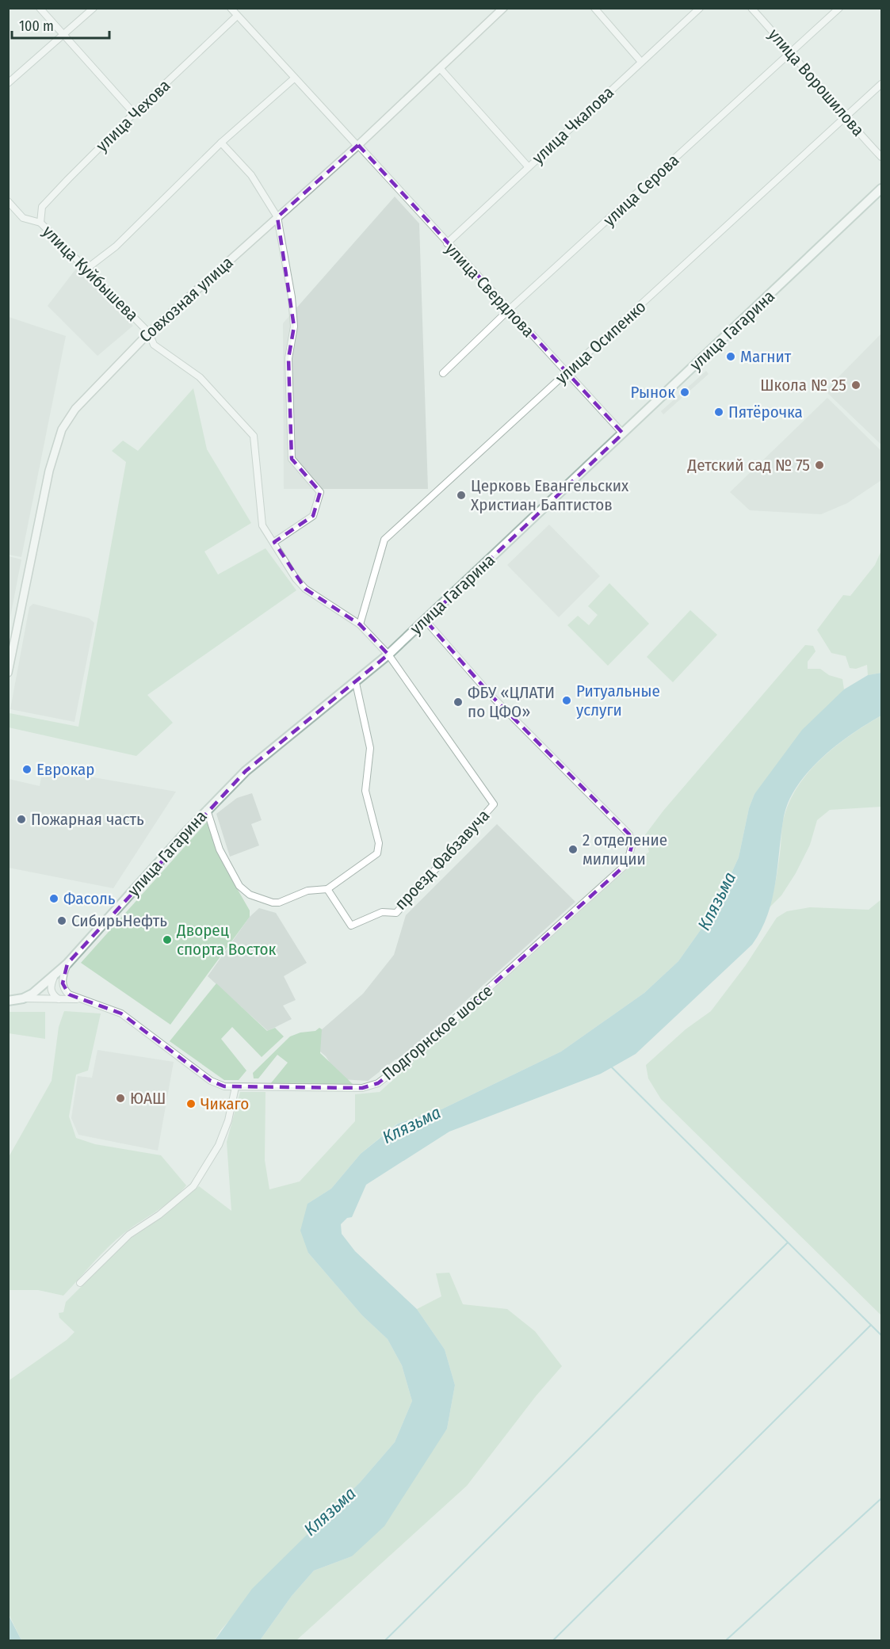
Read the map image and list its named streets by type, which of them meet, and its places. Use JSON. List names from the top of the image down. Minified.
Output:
{"streets":{"main road":["улица Гагарина"],"street":["улица Ворошилова","улица Чехова","улица Чкалова","улица Серова","улица Куйбышева","улица Свердлова","Совхозная улица","улица Осипенко","проезд Фабзавуча","Подгорнское шоссе"]},"crossings":[["улица Ворошилова","улица Серова"],["улица Ворошилова","улица Осипенко"],["улица Чехова","улица Куйбышева"],["улица Чехова","улица Свердлова"],["улица Чкалова","улица Свердлова"],["улица Серова","улица Свердлова"],["улица Куйбышева","Совхозная улица"],["улица Куйбышева","улица Гагарина"],["улица Куйбышева","улица Осипенко"],["улица Куйбышева","проезд Фабзавуча"],["улица Свердлова","Совхозная улица"],["улица Свердлова","улица Гагарина"],["улица Свердлова","улица Осипенко"],["улица Гагарина","Подгорнское шоссе"]],"water":["Клязьма"],"places":["Магнит","Школа № 25","Рынок","Пятёрочка","Детский сад № 75","Церковь Евангельских Христиан Баптистов","Ритуальные услуги","ФБУ «ЦЛАТИ по ЦФО»","Еврокар","Пожарная часть","2 отделение милиции","Фасоль","СибирьНефть","Дворец спорта Восток","ЮАШ","Чикаго"],"scale_bar":"100 m"}
